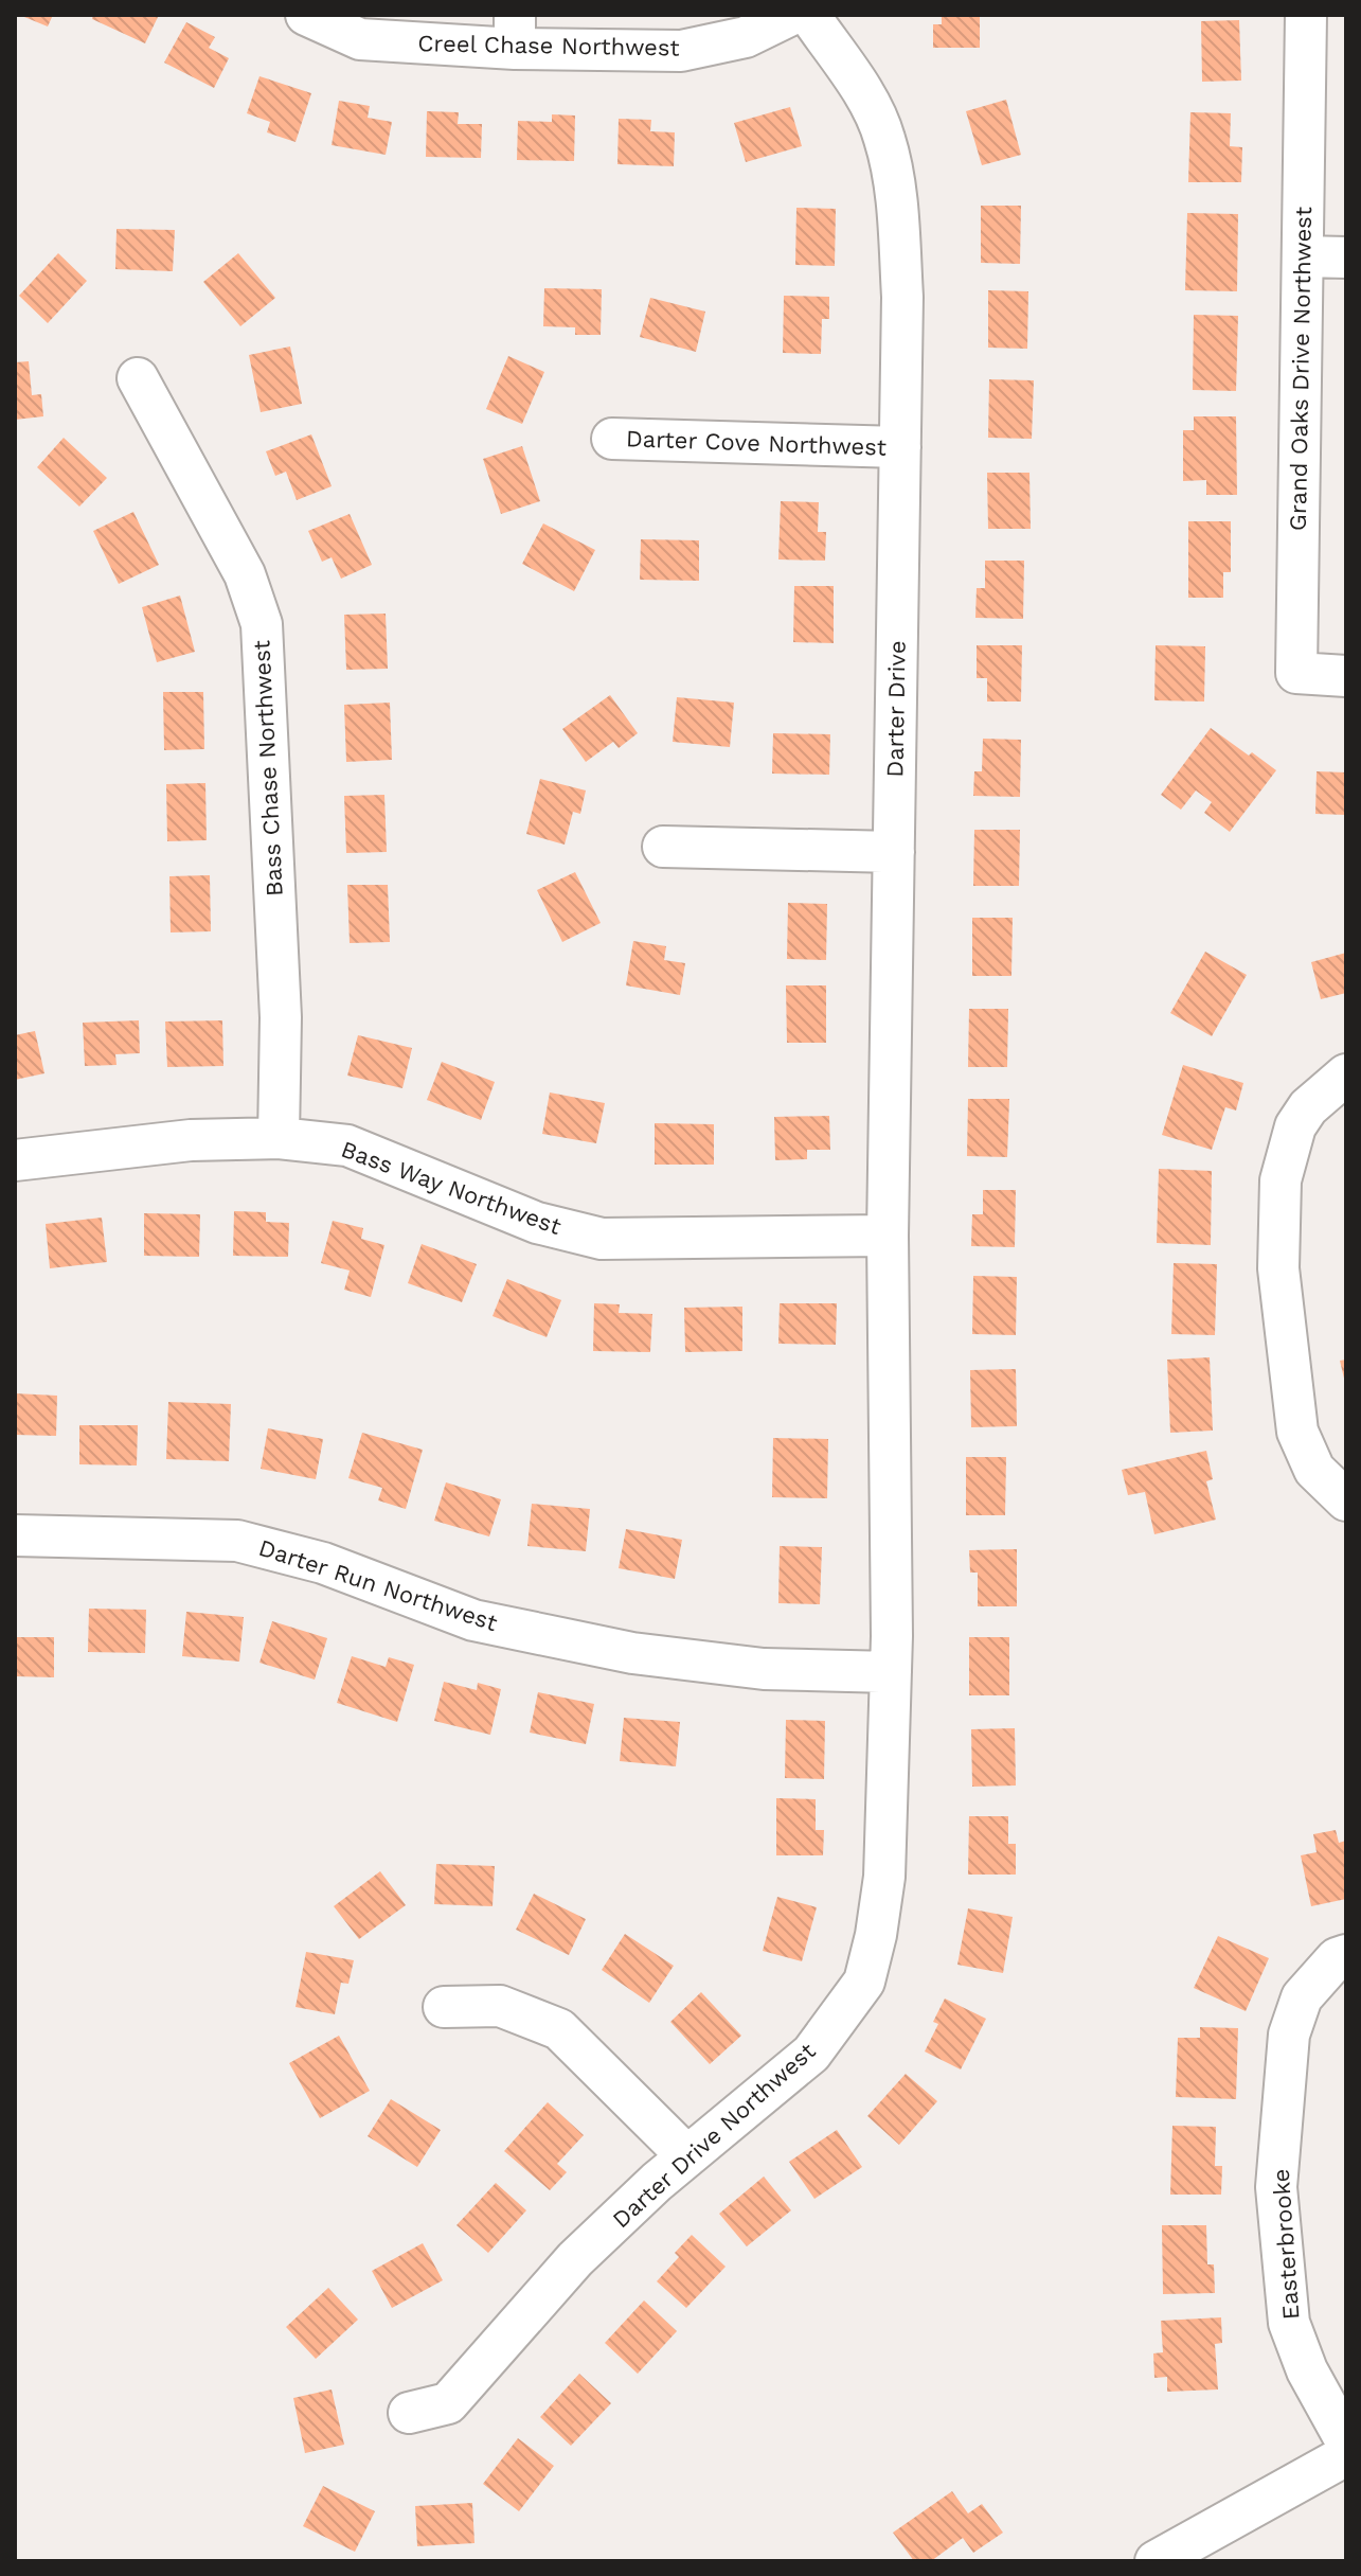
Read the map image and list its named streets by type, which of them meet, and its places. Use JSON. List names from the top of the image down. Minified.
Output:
{"streets":{"street":["Creel Chase Northwest","Grand Oaks Drive Northwest","Darter Cove Northwest","Darter Drive","Bass Chase Northwest","Bass Way Northwest","Darter Run Northwest","Darter Drive Northwest","Easterbrooke"]},"crossings":[["Darter Cove Northwest","Darter Drive"],["Darter Drive","Bass Way Northwest"],["Darter Drive","Darter Drive Northwest"],["Bass Chase Northwest","Bass Way Northwest"],["Darter Run Northwest","Darter Drive Northwest"]]}
